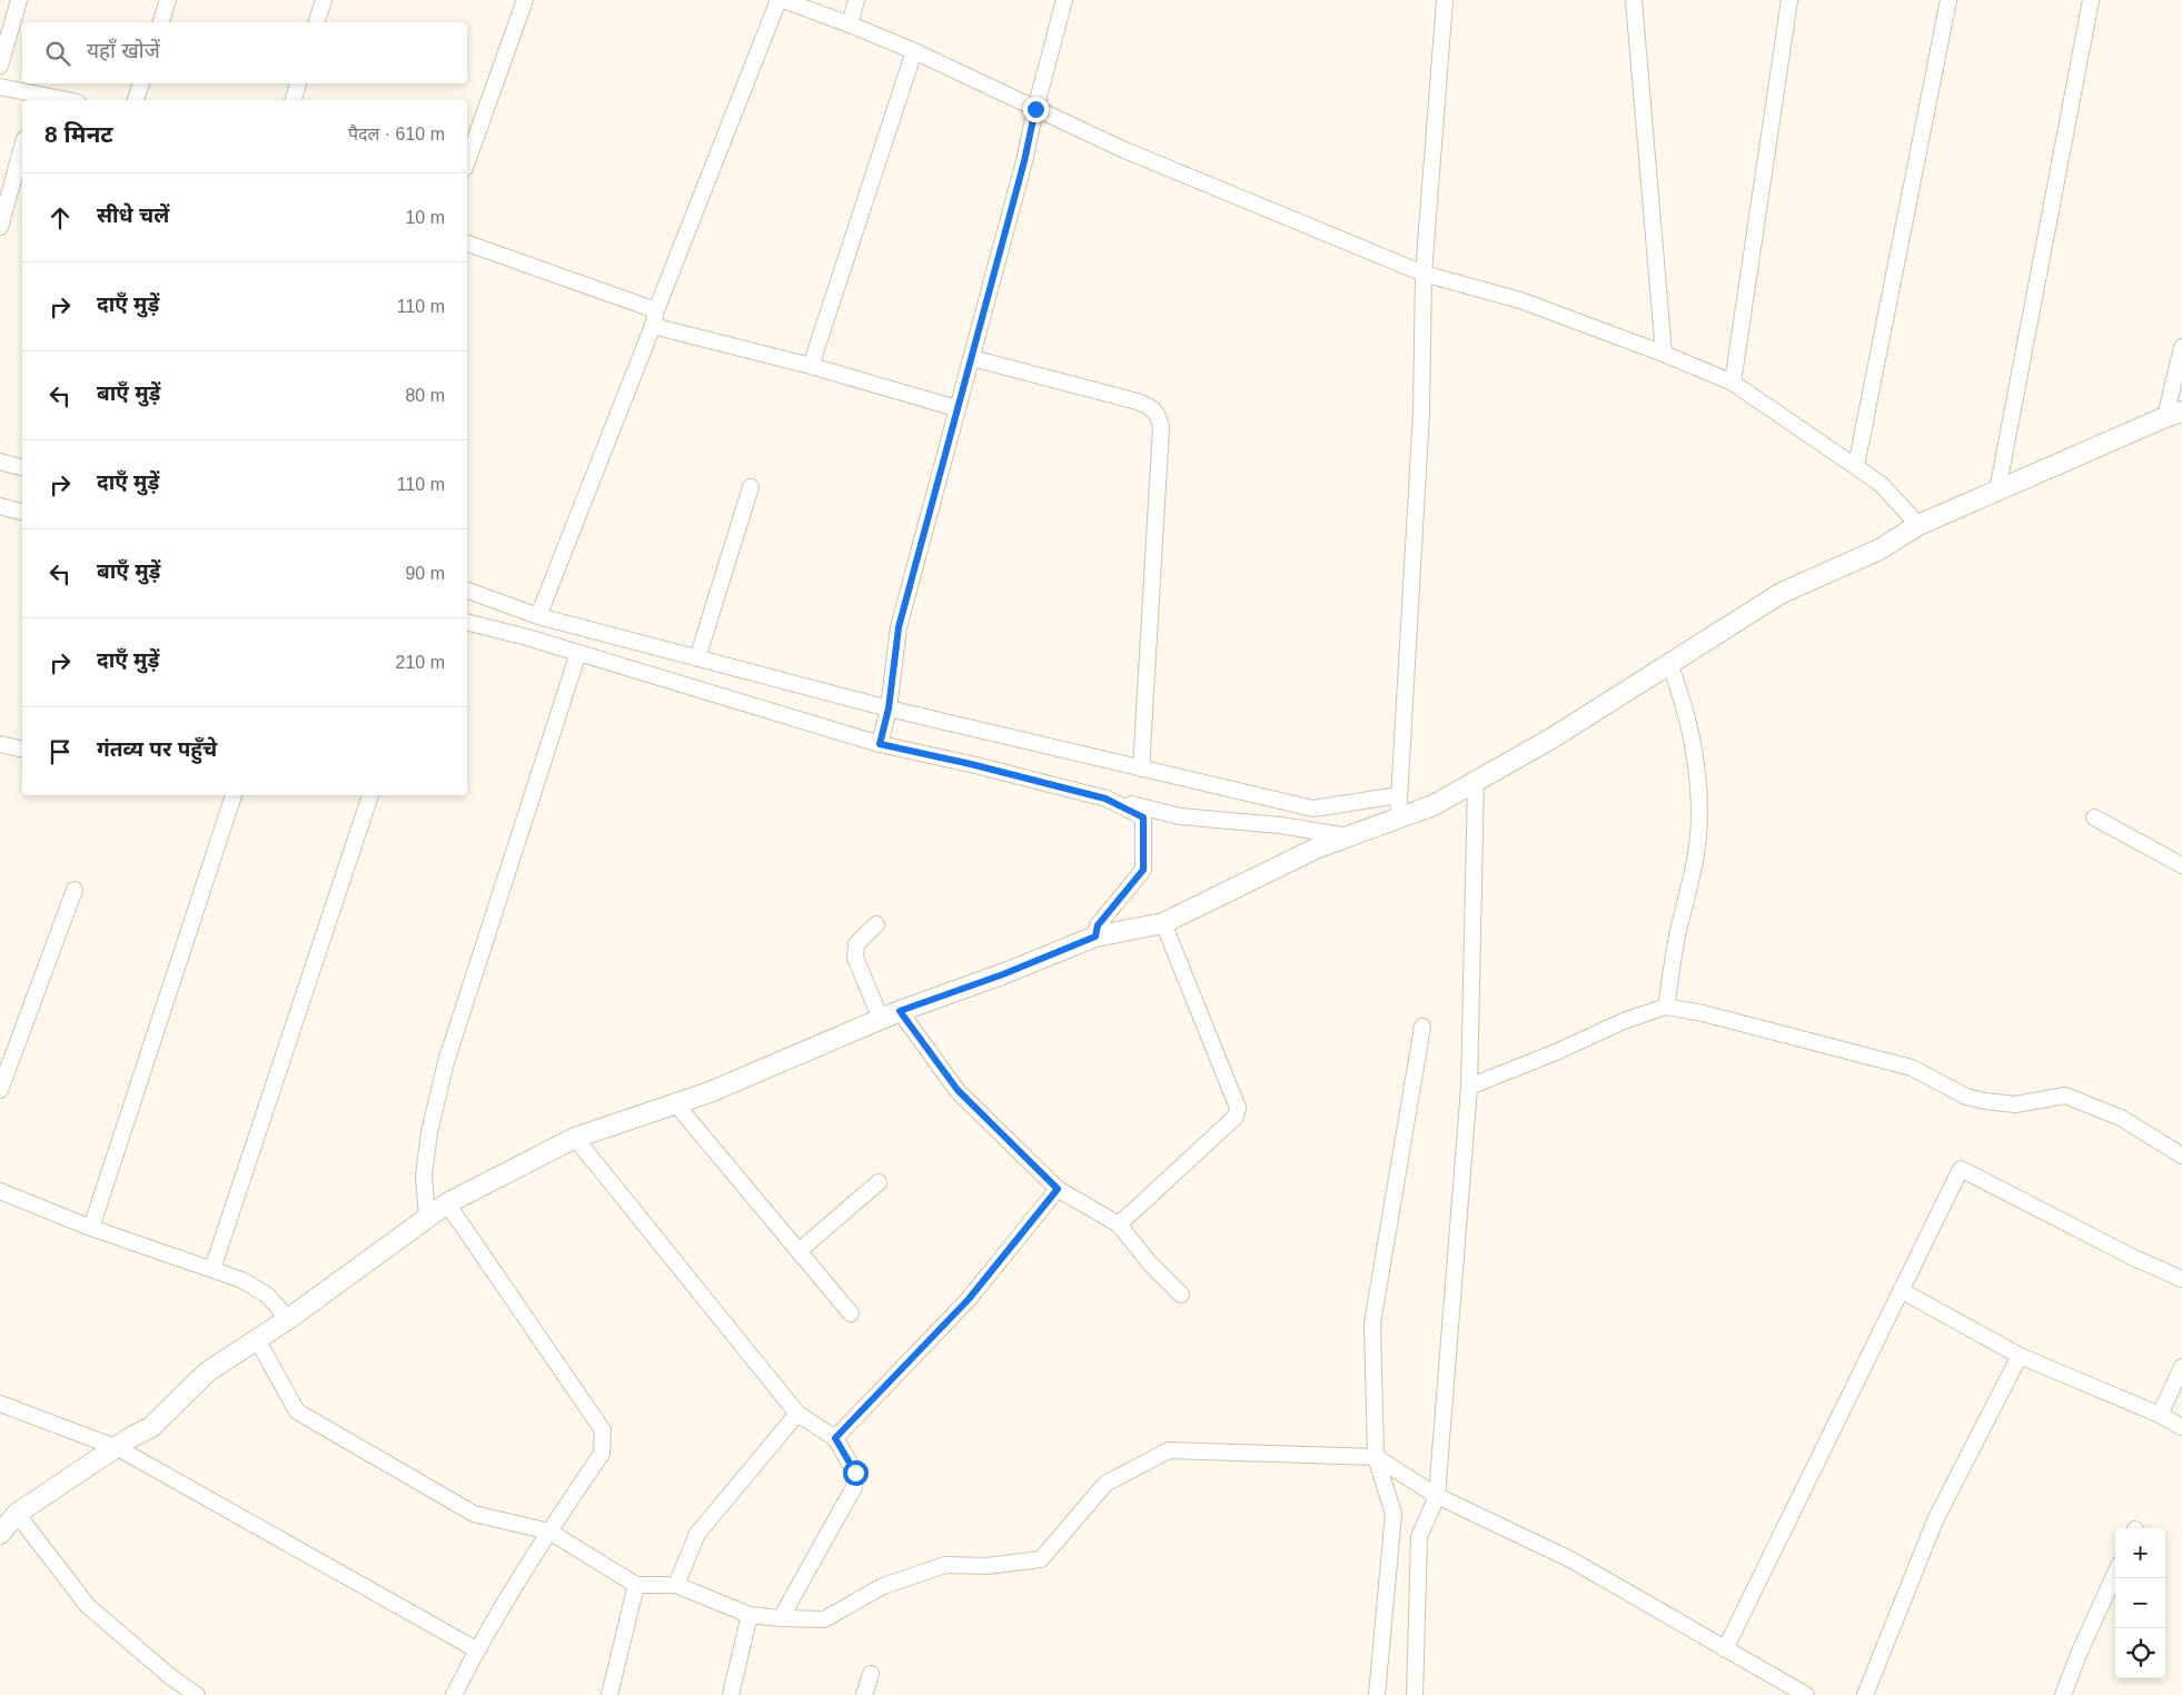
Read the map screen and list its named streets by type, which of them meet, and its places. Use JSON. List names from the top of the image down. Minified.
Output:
{"page":{"search":"यहाँ खोजें","heading":["8 मिनट","पैदल · 610 m"],"list":[["सीधे चलें","10 m"],["दाएँ मुड़ें","110 m"],["बाएँ मुड़ें","80 m"],["दाएँ मुड़ें","110 m"],["बाएँ मुड़ें","90 m"],["दाएँ मुड़ें","210 m"],"गंतव्य पर पहुँचे"],"map_buttons":["+","−"]}}
